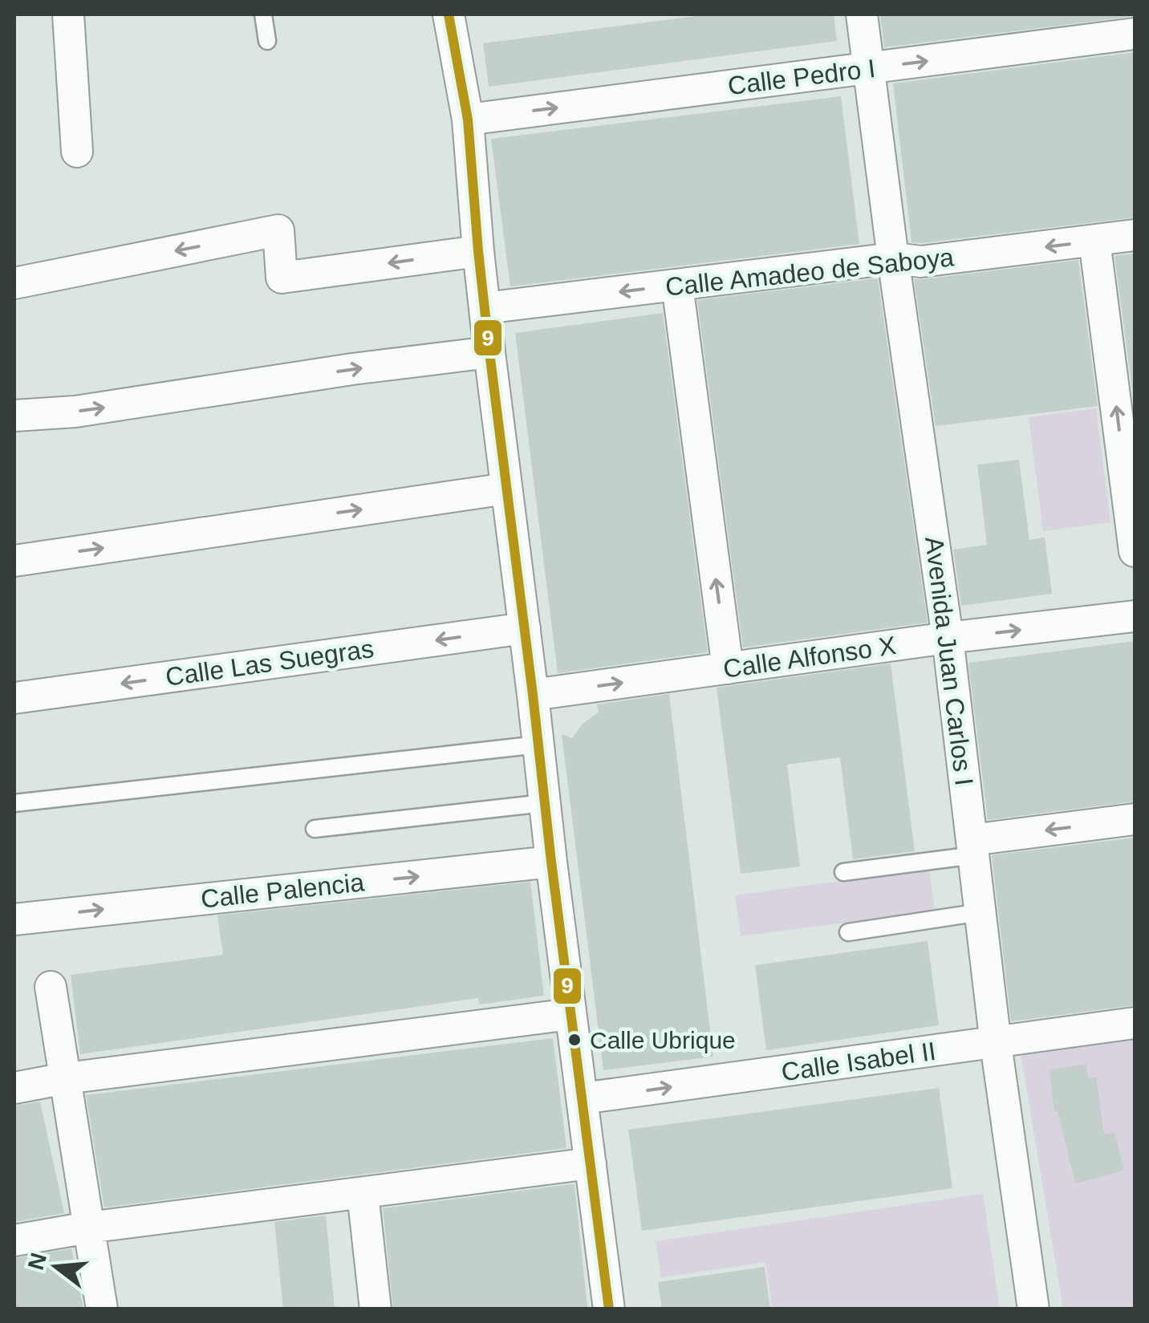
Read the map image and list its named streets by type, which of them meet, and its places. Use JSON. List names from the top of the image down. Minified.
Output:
{"streets":{"street":["Calle Pedro I","Calle Amadeo de Saboya","Calle Alfonso X","Avenida Juan Carlos I","Calle Las Suegras","Calle Palencia","Calle Isabel II"]},"crossings":[["Calle Pedro I","Avenida Juan Carlos I"],["Calle Amadeo de Saboya","Avenida Juan Carlos I"],["Calle Alfonso X","Avenida Juan Carlos I"],["Avenida Juan Carlos I","Calle Isabel II"]],"one_way":["Calle Pedro I","Calle Amadeo de Saboya","Calle Isabel II"],"places":["Calle Ubrique"],"lines":["transit line 9"],"north":"left"}
